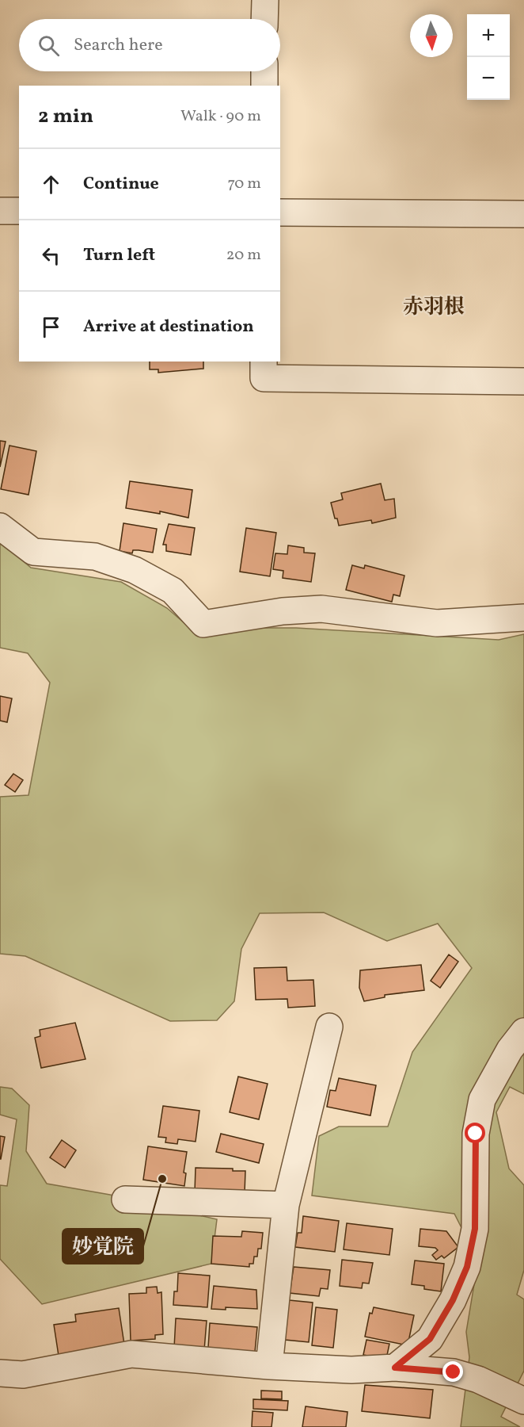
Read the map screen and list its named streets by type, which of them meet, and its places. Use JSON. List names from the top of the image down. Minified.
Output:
{"districts":["赤羽根"],"places":["妙覚院"],"north":"bottom","page":{"map_buttons":["+","−"],"search":"Search here","heading":["2 min","Walk · 90 m"],"list":[["Continue","70 m"],["Turn left","20 m"],"Arrive at destination"]}}
